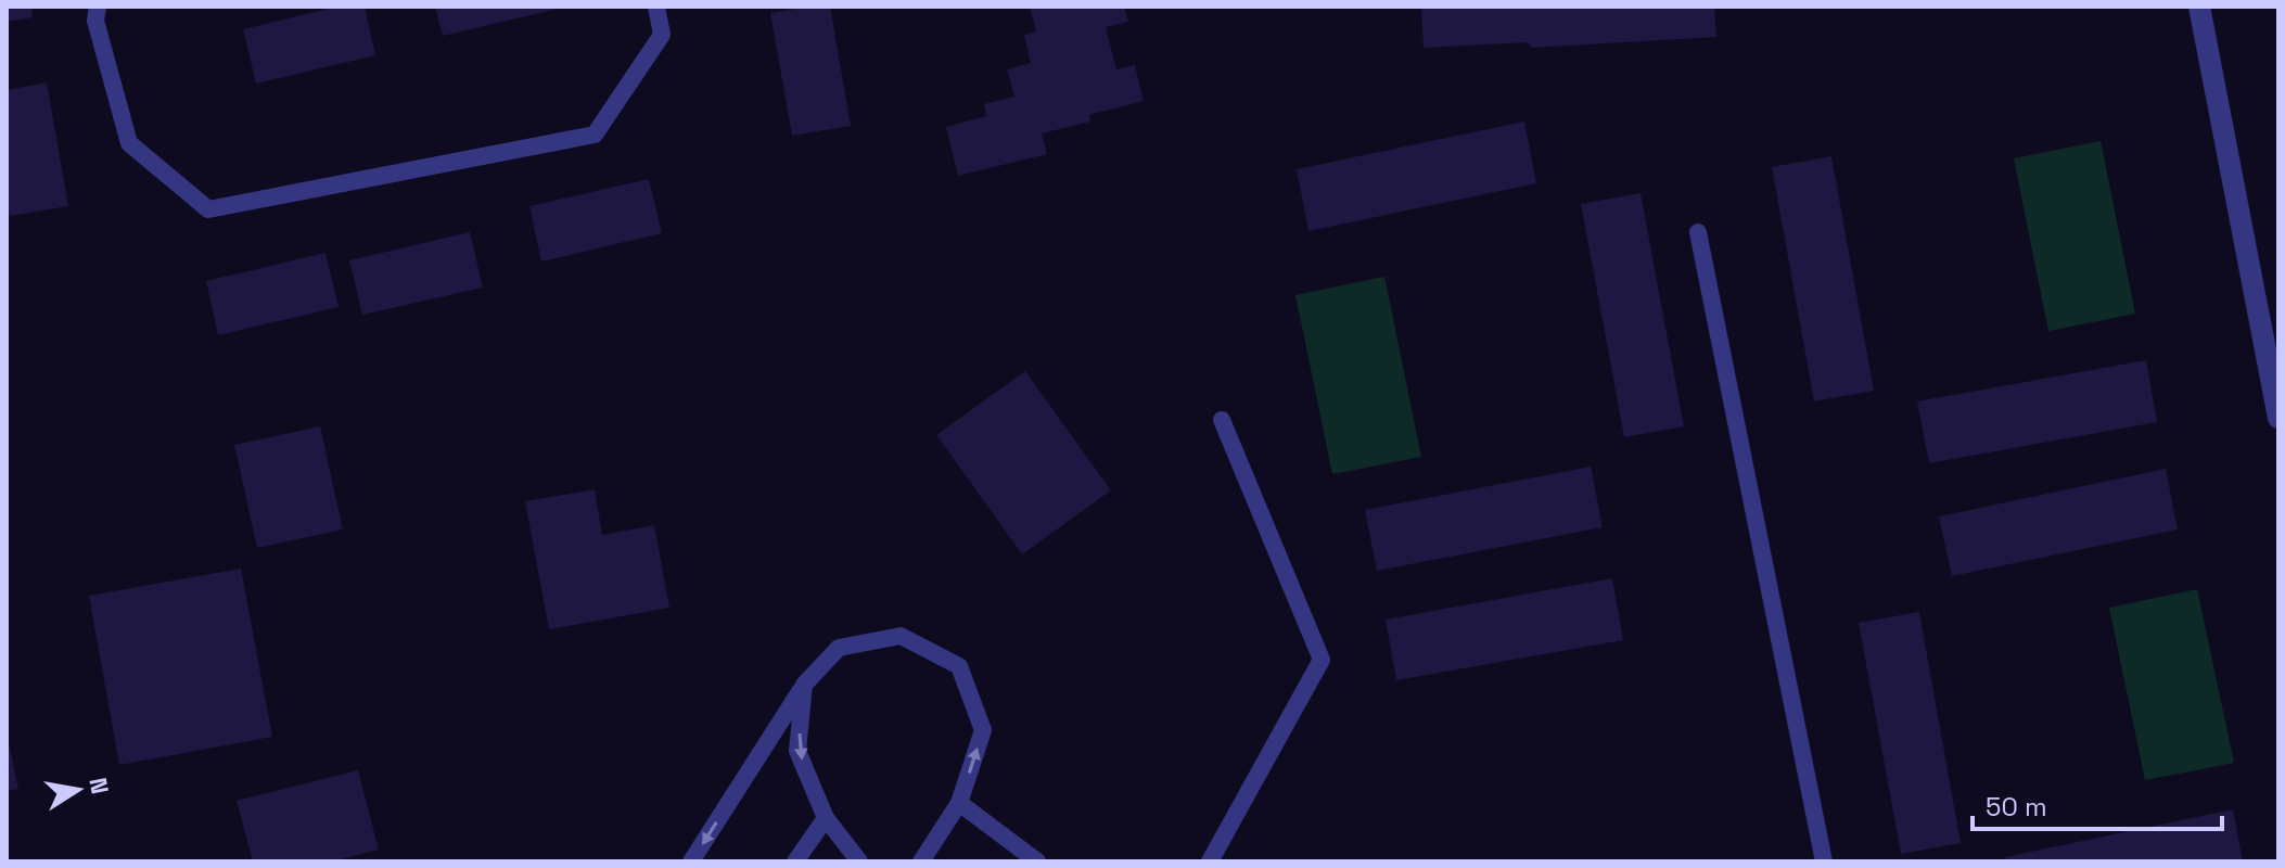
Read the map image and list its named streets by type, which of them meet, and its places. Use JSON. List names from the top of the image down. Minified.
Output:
{"scale_bar":"50 m","north":"right"}
